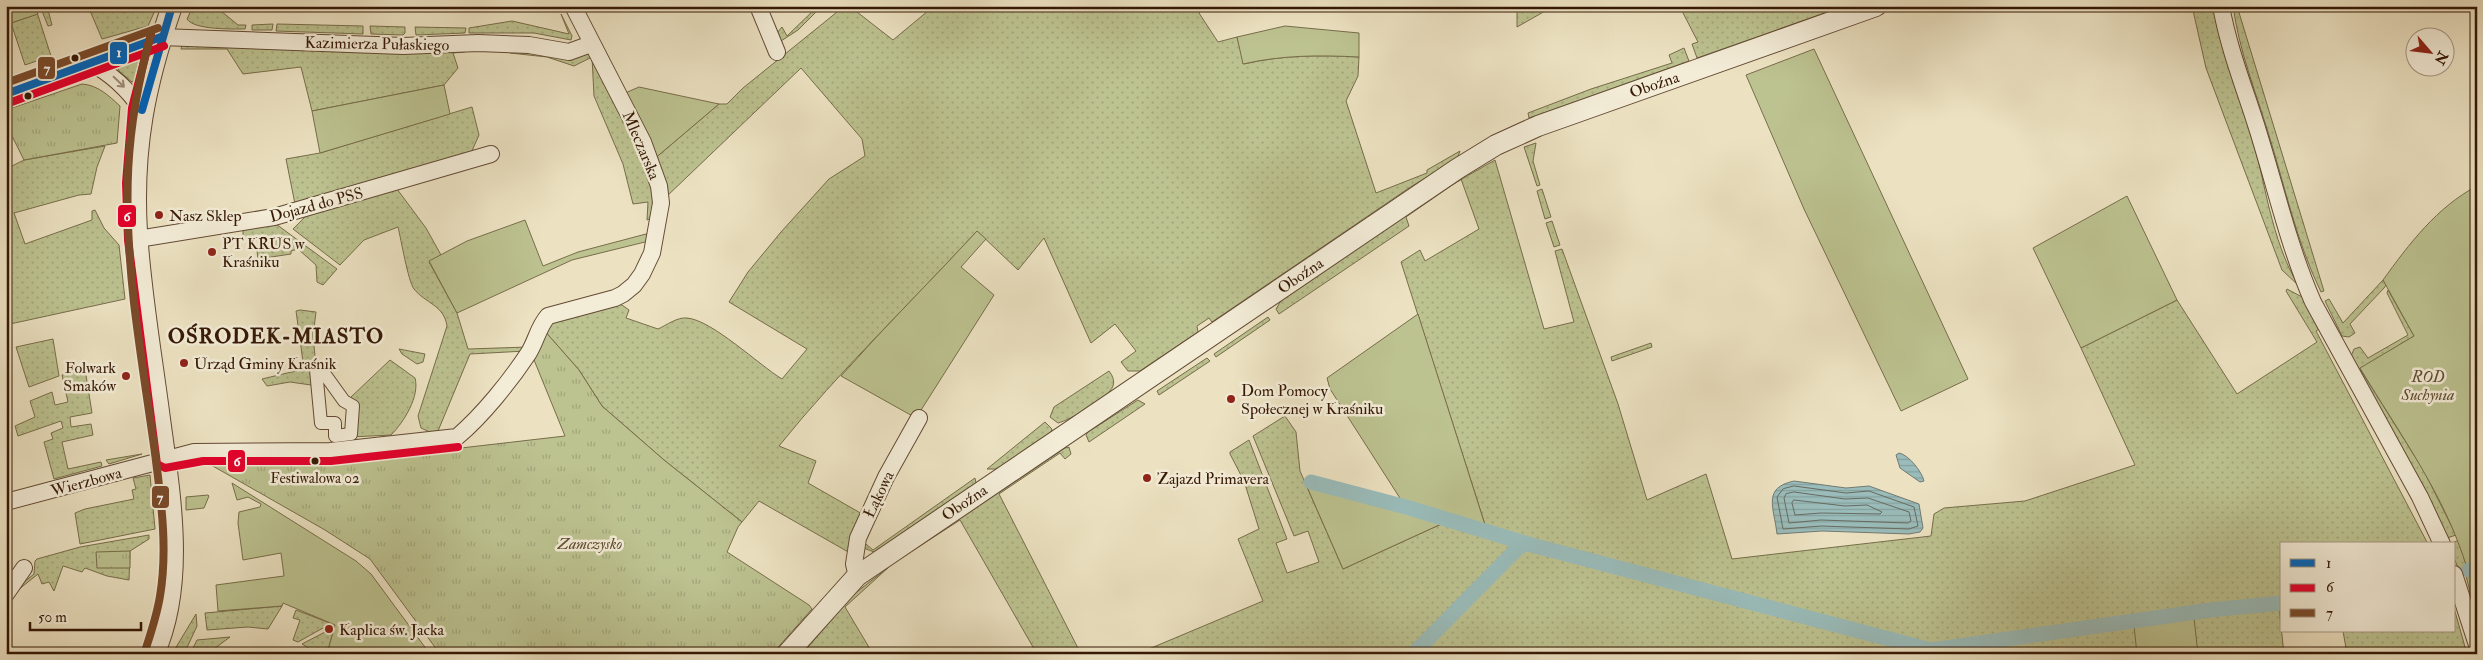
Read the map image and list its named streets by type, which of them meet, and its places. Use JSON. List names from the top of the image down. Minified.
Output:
{"streets":{"street":["Kazimierza Pułaskiego","Oboźna","Mleczarska","Dojazd do PSS","Wierzbowa","Łąkowa"]},"crossings":[["Kazimierza Pułaskiego","Mleczarska"],["Oboźna","Łąkowa"],["Mleczarska","Wierzbowa"]],"districts":["OŚRODEK-MIASTO"],"parks":["ROD Suchynia","Zamczysko"],"places":["Nasz Sklep","PT KRUS w Kraśniku","Urząd Gminy Kraśnik","Folwark Smaków","Dom Pomocy Społecznej w Kraśniku","Festiwalowa 02","Zajazd Primavera","Kaplica św. Jacka"],"lines":["transit line 1","transit line 7","transit line 6"],"legend":["1","6","7"],"scale_bar":"50 m","north":"bottom right"}
